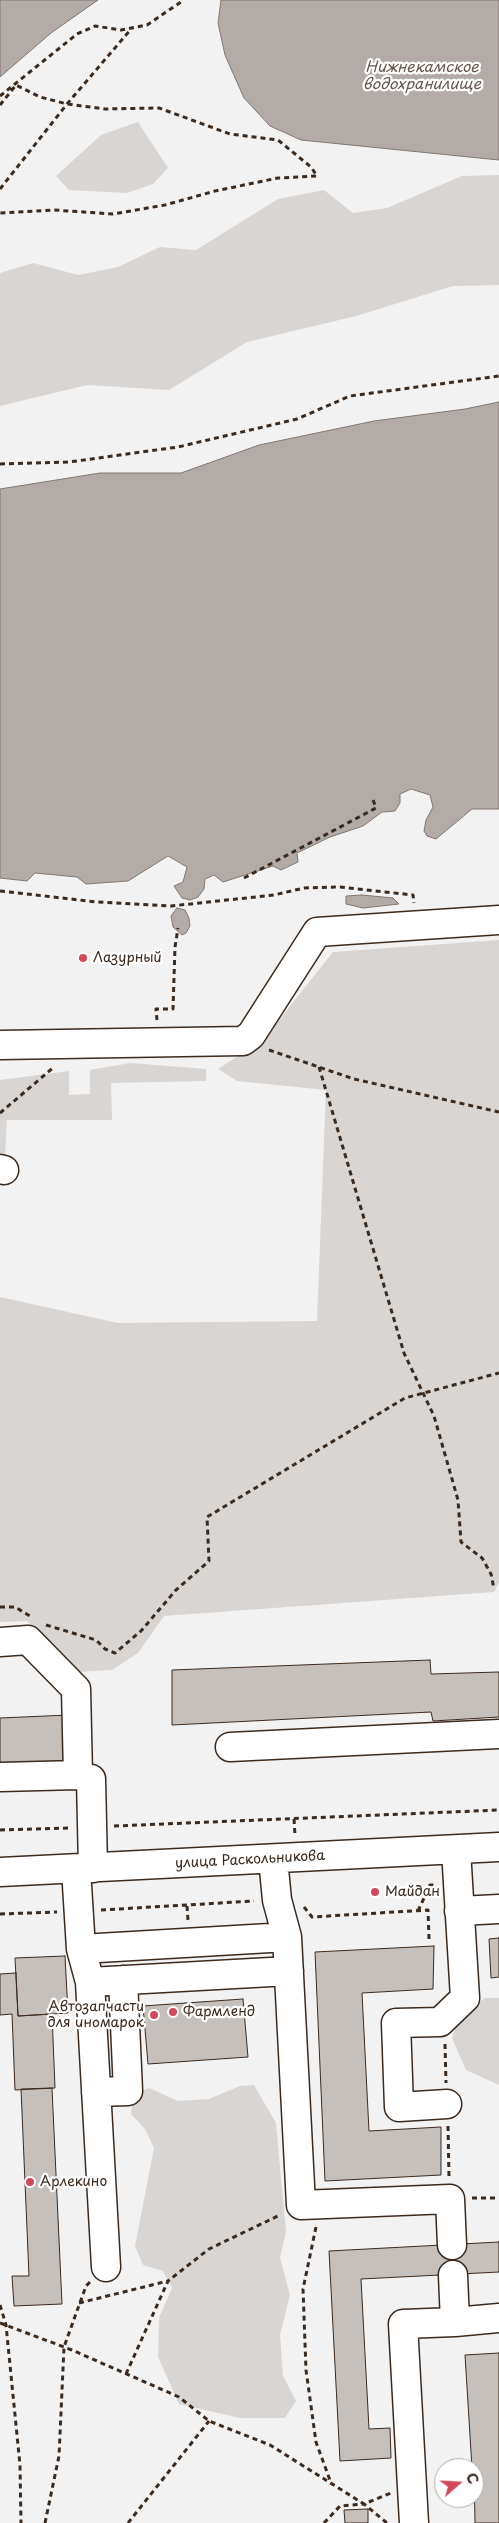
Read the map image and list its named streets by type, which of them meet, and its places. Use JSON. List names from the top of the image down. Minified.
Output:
{"streets":{"street":["улица Раскольникова"]},"water":["Нижнекамское водохранилище"],"places":["Лазурный","Майдан","Фармленд","Автозапчасти для иномарок","Арлекино"],"north":"right"}
